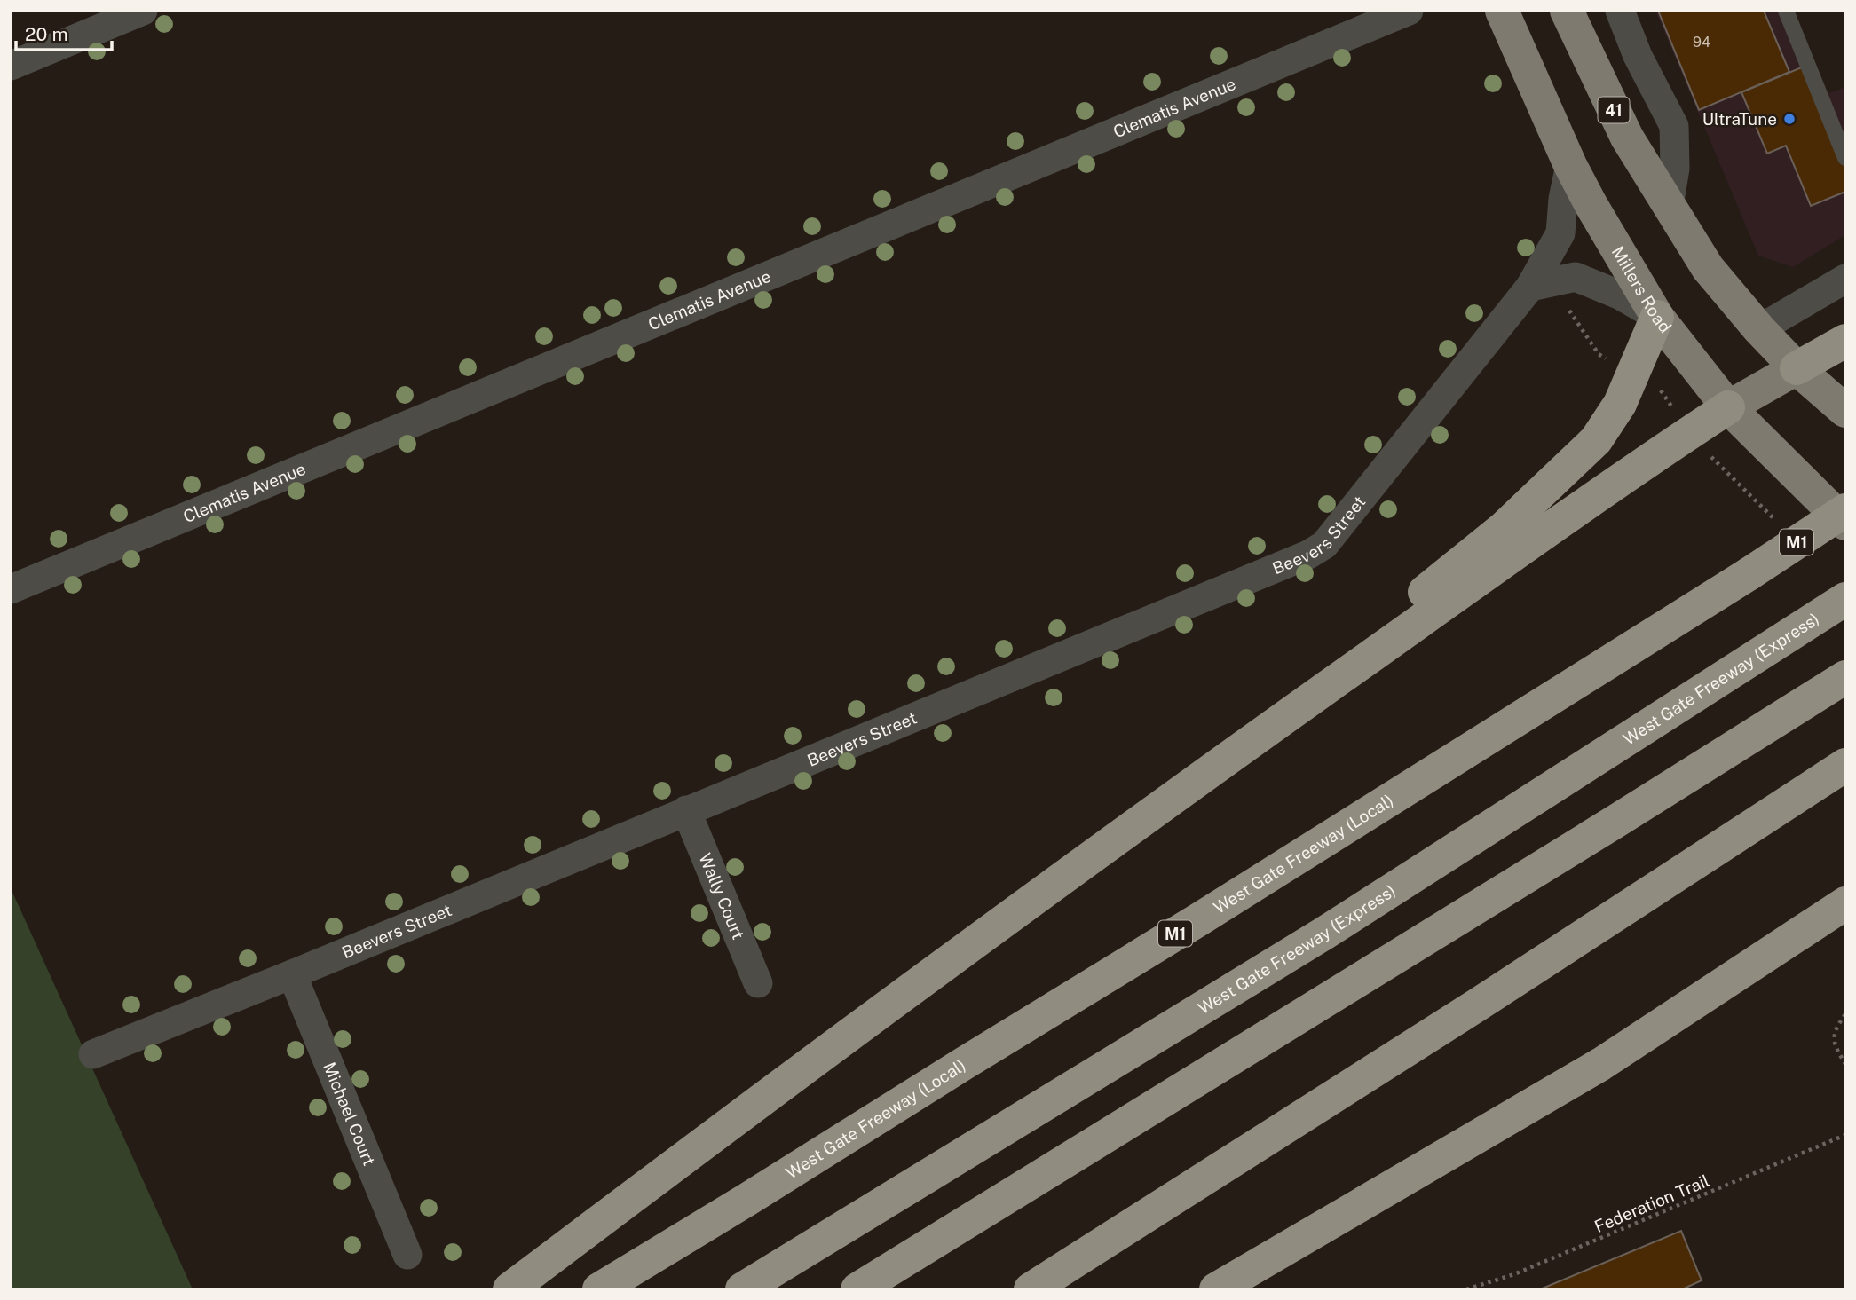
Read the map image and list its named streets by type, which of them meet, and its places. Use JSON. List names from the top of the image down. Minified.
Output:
{"streets":{"highway":["M1","West Gate Freeway (Express)","West Gate Freeway (Local)"],"main road":["41","Millers Road"],"street":["Clematis Avenue","Beevers Street","Wally Court","Michael Court"],"path":["Federation Trail"]},"crossings":[["Millers Road","Beevers Street"],["Beevers Street","Wally Court"],["Beevers Street","Michael Court"]],"places":["UltraTune"],"house_numbers":["94"],"scale_bar":"20 m"}
